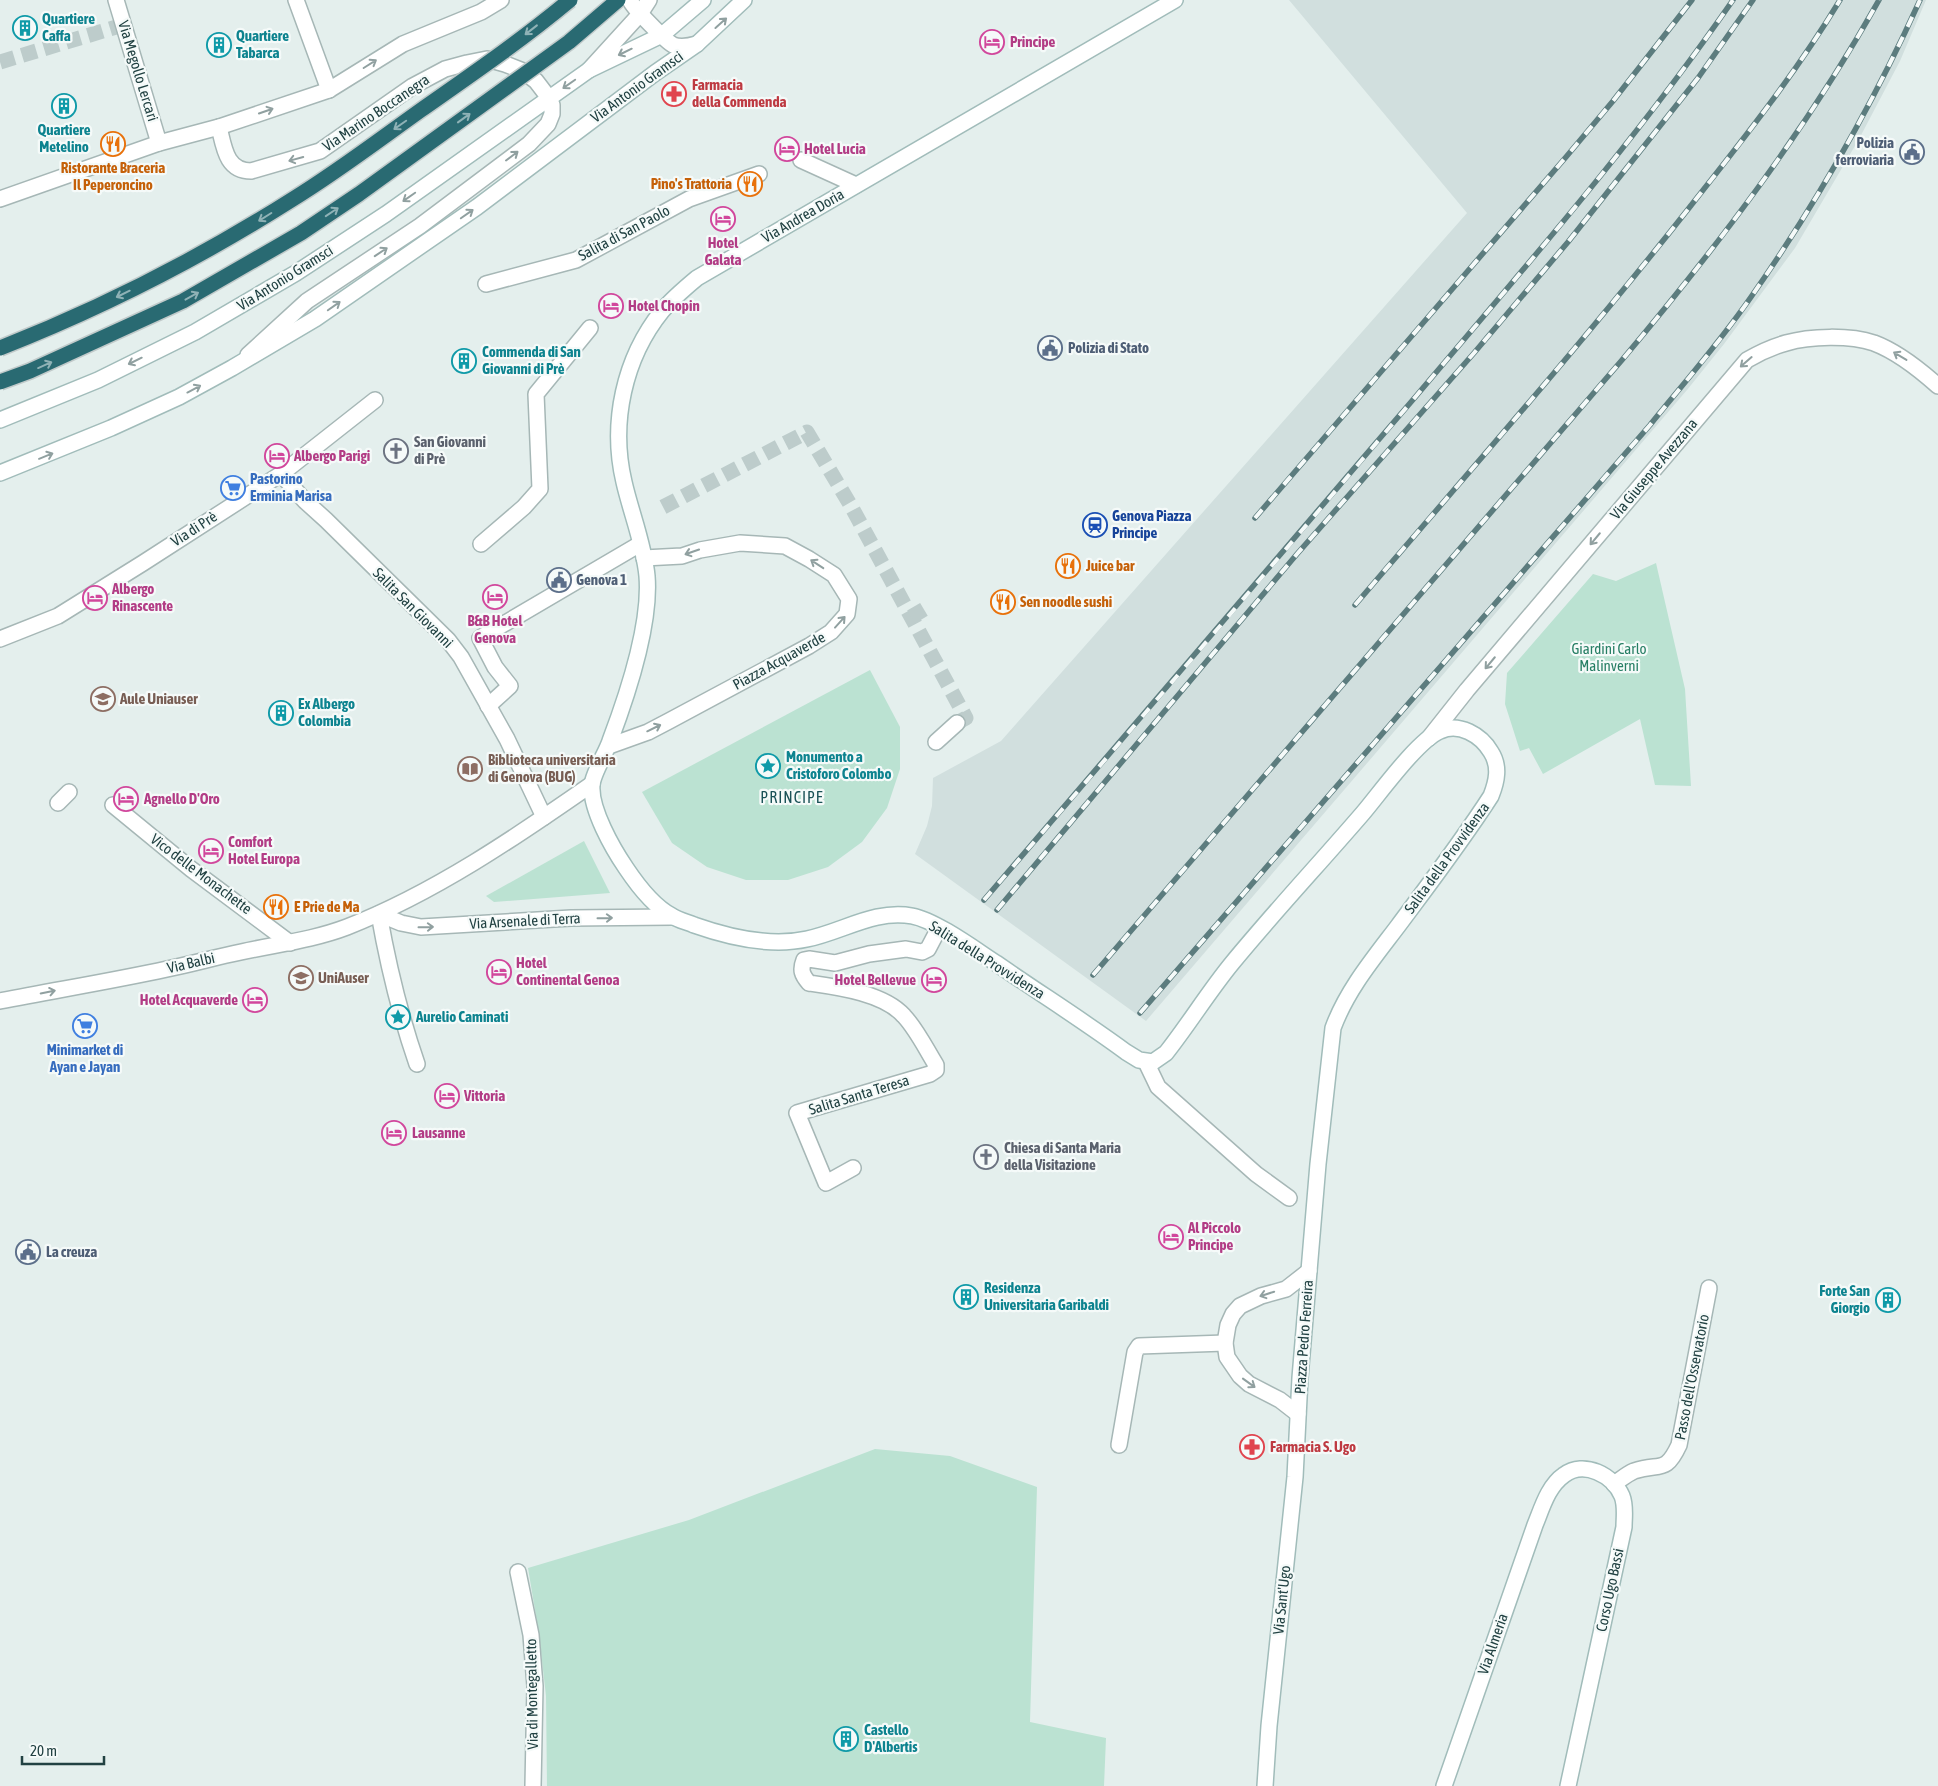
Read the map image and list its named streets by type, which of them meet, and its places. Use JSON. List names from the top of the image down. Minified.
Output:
{"streets":{"street":["Via Megollo Lercari","Via Antonio Gramsci","Via Marino Boccanegra","Via Andrea Doria","Salita di San Paolo","Via Giuseppe Avezzana","Via di Prè","Salita San Giovanni","Piazza Acquaverde","Salita della Provvidenza","Vico delle Monachette","Via Arsenale di Terra","Via Balbi","Salita Santa Teresa","Piazza Pedro Ferreira","Passo dell'Osservatorio","Corso Ugo Bassi","Via Sant'Ugo","Via Almeria","Via di Montegalletto"]},"crossings":[["Via Antonio Gramsci","Via Marino Boccanegra"],["Via Andrea Doria","Piazza Acquaverde"],["Via Giuseppe Avezzana","Salita della Provvidenza"],["Via di Prè","Salita San Giovanni"],["Salita San Giovanni","Piazza Acquaverde"],["Salita San Giovanni","Via Balbi"],["Salita della Provvidenza","Via Arsenale di Terra"],["Salita della Provvidenza","Salita Santa Teresa"],["Salita della Provvidenza","Piazza Pedro Ferreira"],["Vico delle Monachette","Via Balbi"],["Via Arsenale di Terra","Via Balbi"],["Piazza Pedro Ferreira","Via Sant'Ugo"],["Passo dell'Osservatorio","Corso Ugo Bassi"],["Passo dell'Osservatorio","Via Almeria"],["Corso Ugo Bassi","Via Almeria"]],"one_way":["Via Giuseppe Avezzana","Via Arsenale di Terra","Via Balbi"],"districts":["PRINCIPE"],"parks":["Giardini Carlo Malinverni"],"places":{"building":["Quartiere Caffa","Quartiere Tabarca","Quartiere Metelino","Commenda di San Giovanni di Prè","Ex Albergo Colombia","Residenza Universitaria Garibaldi","Forte San Giorgio","Castello D'Albertis"],"hotel":["Principe","Hotel Lucia","Hotel Galata","Hotel Chopin","Albergo Parigi","B&B Hotel Genova","Albergo Rinascente","Agnello D'Oro","Comfort Hotel Europa","Hotel Continental Genoa","Hotel Bellevue","Hotel Acquaverde","Vittoria","Lausanne","Al Piccolo Principe"],"pharmacy":["Farmacia della Commenda","Farmacia S. Ugo"],"restaurant":["Ristorante Braceria Il Peperoncino","Pino's Trattoria","Juice bar","Sen noodle sushi","E Prie de Ma"],"public building":["Polizia ferroviaria","Polizia di Stato","Genova 1","La creuza"],"church":["San Giovanni di Prè","Chiesa di Santa Maria della Visitazione"],"supermarket":["Pastorino Erminia Marisa","Minimarket di Ayan e Jayan"],"station":["Genova Piazza Principe"],"school or university":["Aule Uniauser","UniAuser"],"place":["Monumento a Cristoforo Colombo","Aurelio Caminati"],"library":["Biblioteca universitaria di Genova (BUG)"]},"scale_bar":"20 m"}
